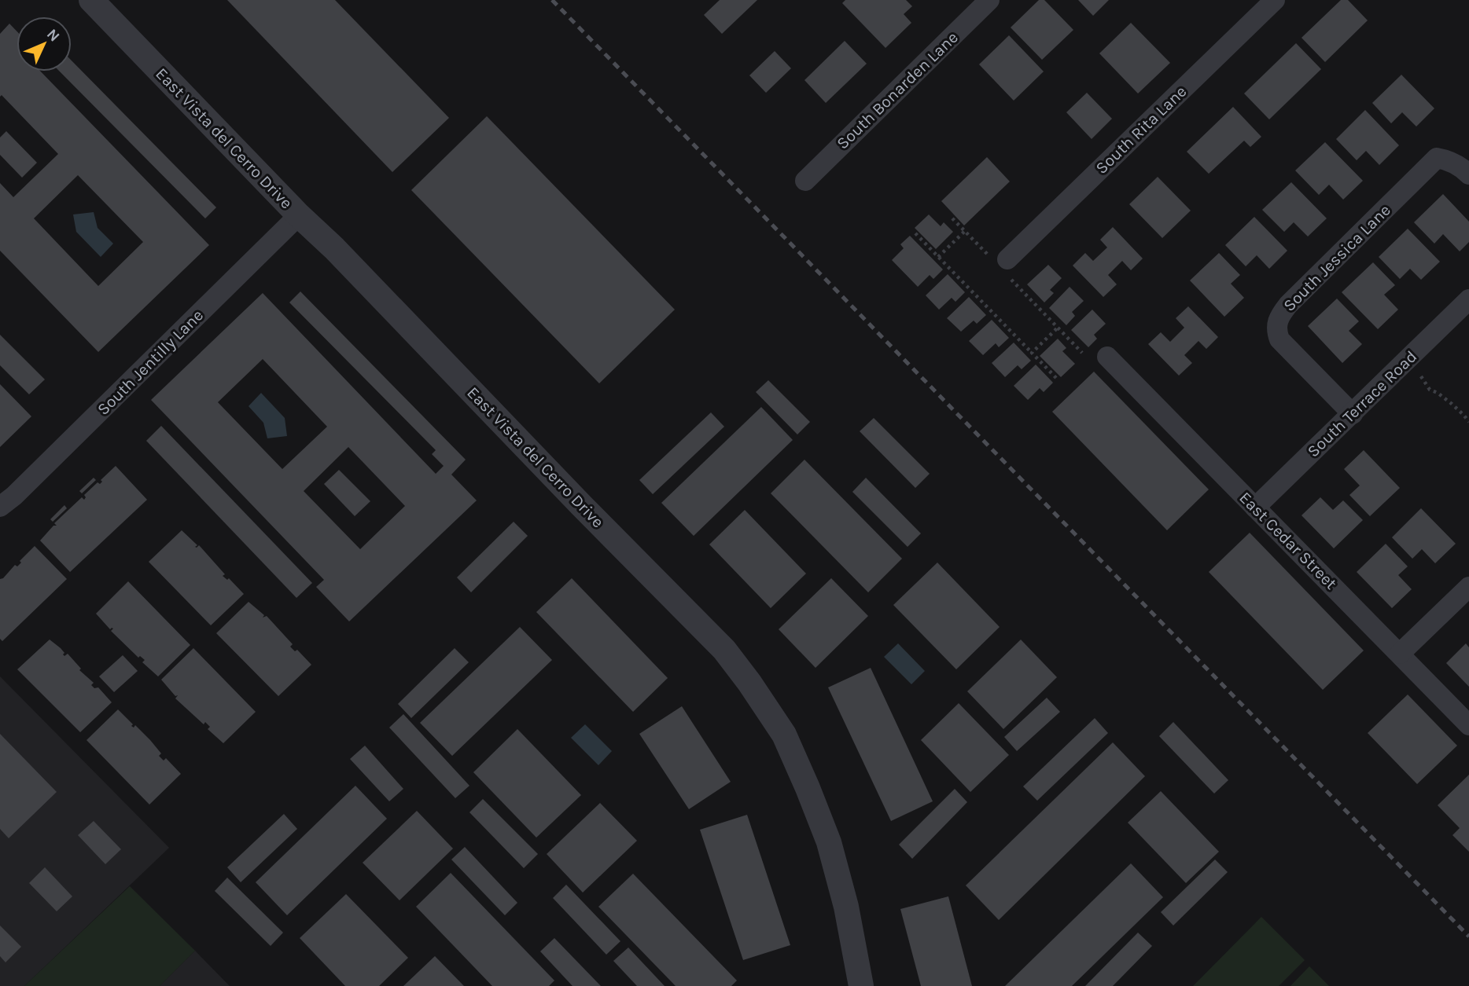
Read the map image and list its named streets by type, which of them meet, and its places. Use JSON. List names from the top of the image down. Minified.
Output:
{"streets":{"street":["South Bonarden Lane","South Rita Lane","East Vista del Cerro Drive","South Jessica Lane","South Jentilly Lane","South Terrace Road","East Cedar Street"]},"crossings":[["East Vista del Cerro Drive","South Jentilly Lane"],["South Jessica Lane","South Terrace Road"],["South Terrace Road","East Cedar Street"]],"north":"top right"}
